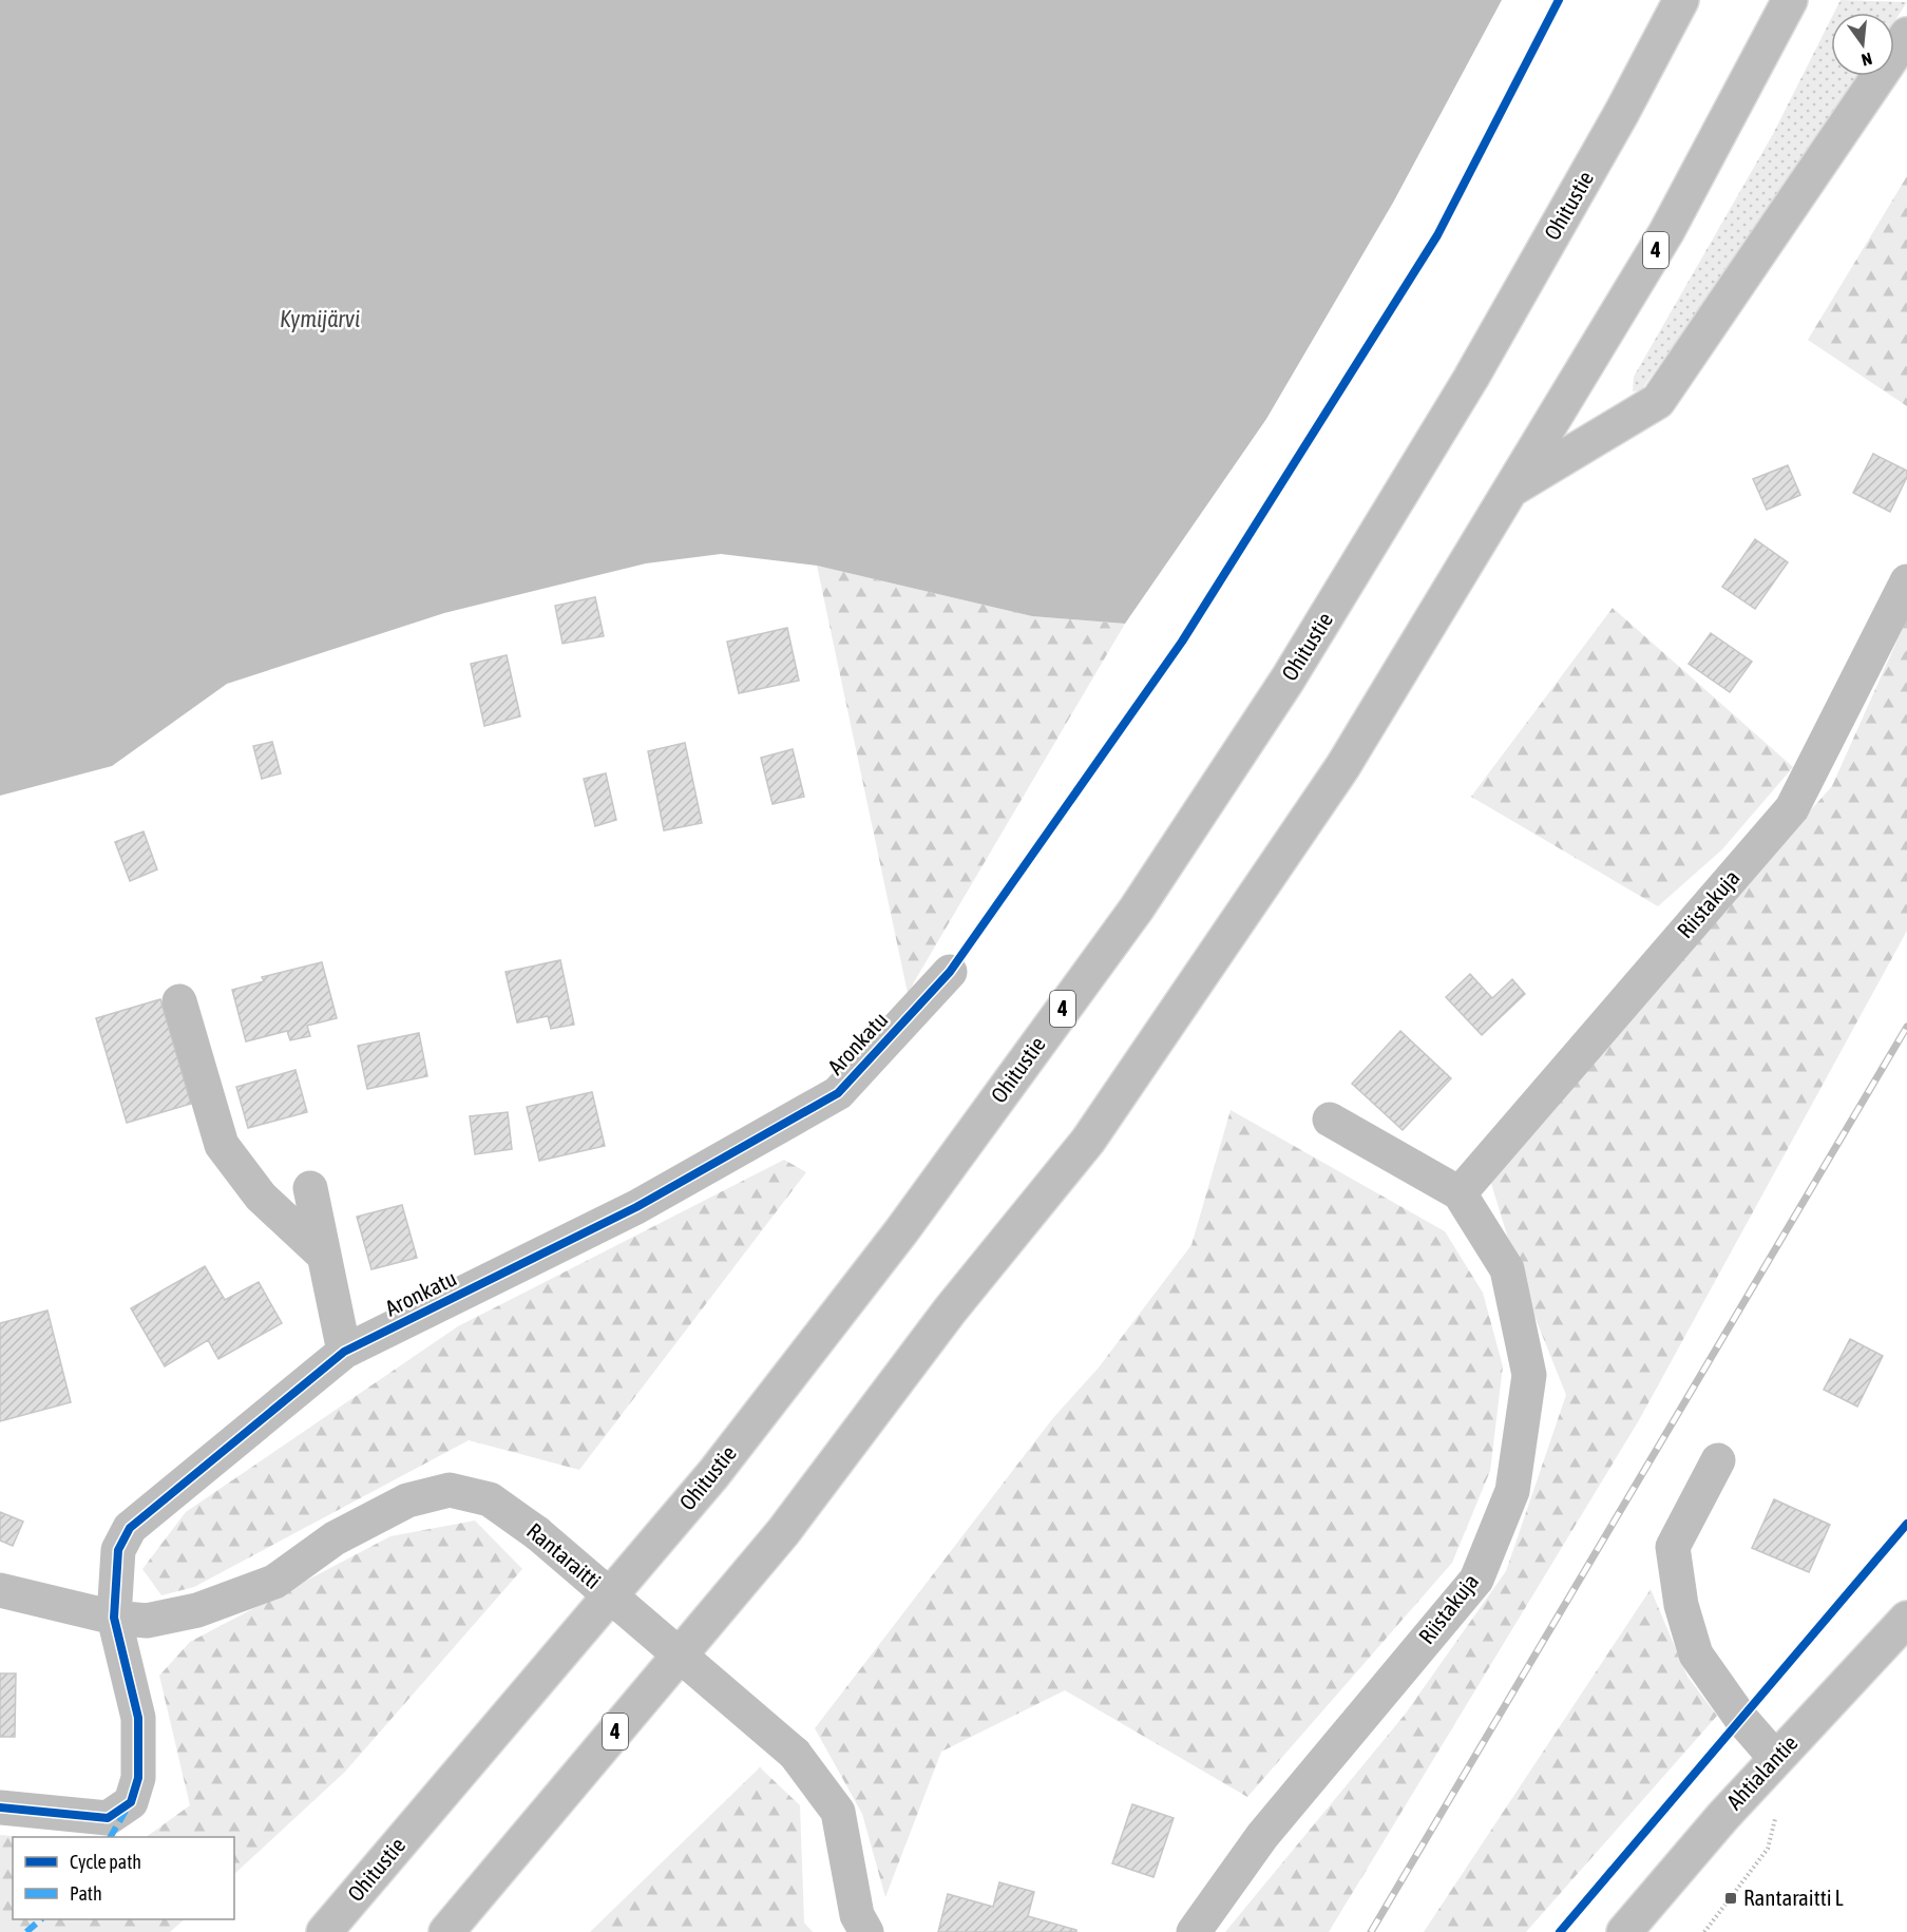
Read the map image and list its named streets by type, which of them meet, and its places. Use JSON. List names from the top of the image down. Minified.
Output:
{"streets":{"main road":["Ohitustie","4","Riistakuja","Aronkatu","Rantaraitti","Ahtialantie"]},"crossings":[["Aronkatu","Rantaraitti"]],"water":["Kymijärvi"],"places":{"transit":["Rantaraitti L"]},"legend":["Cycle path","Path"],"north":"bottom"}
